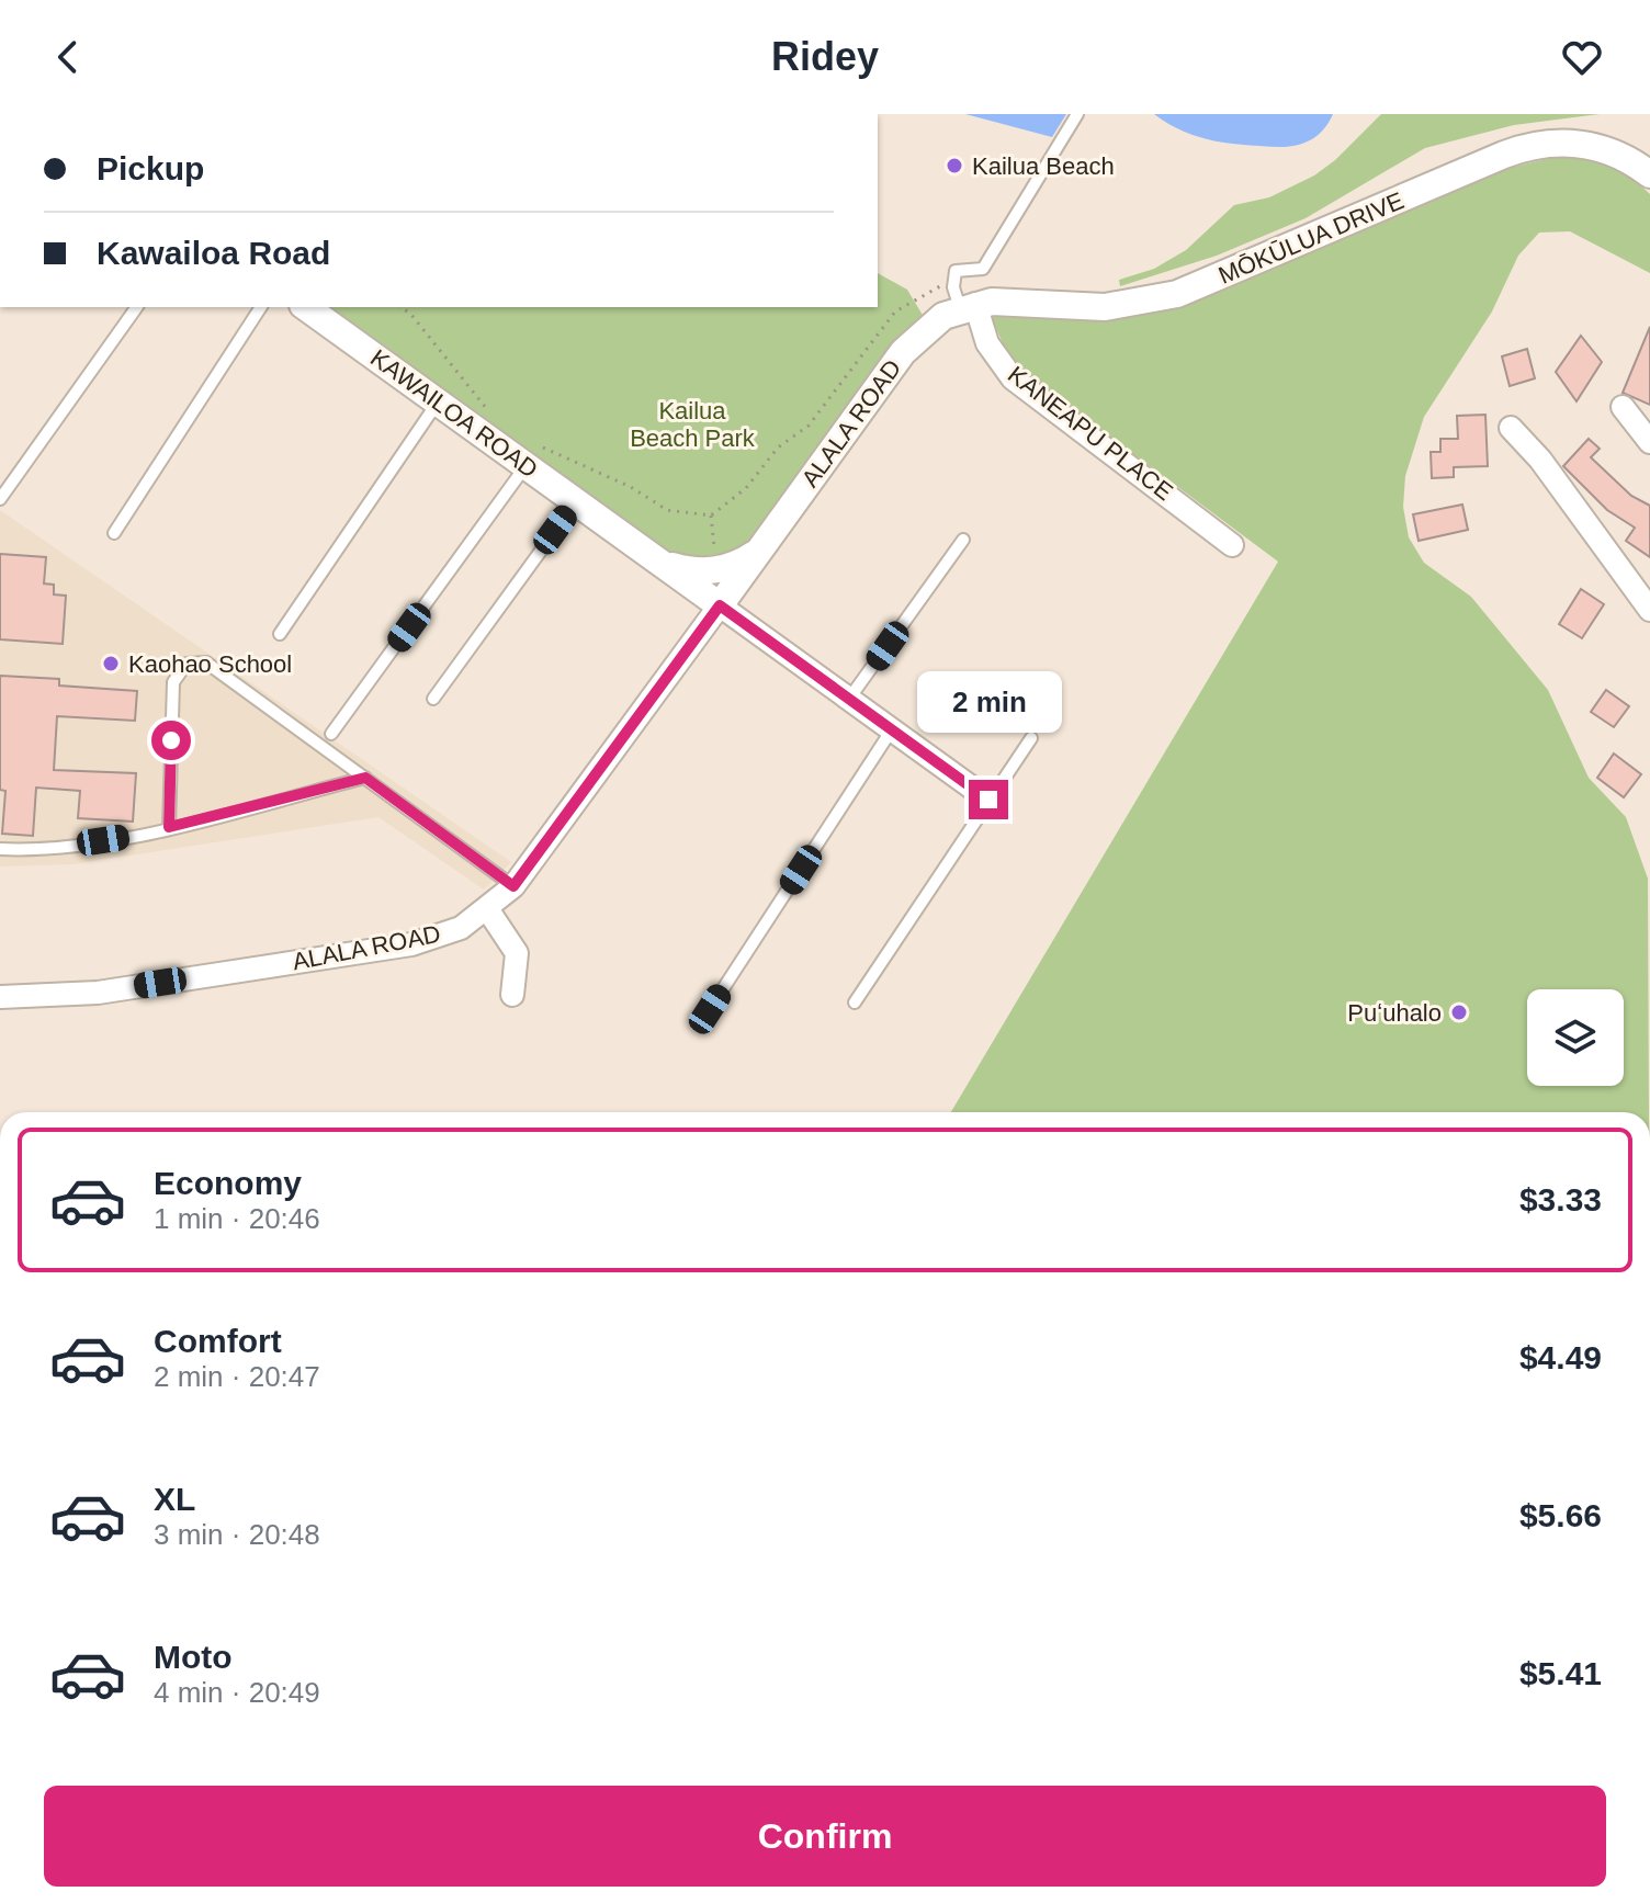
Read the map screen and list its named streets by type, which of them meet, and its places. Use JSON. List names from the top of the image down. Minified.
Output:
{"streets":{"street":["MŌKŪLUA DRIVE","KAWAILOA ROAD","ALALA ROAD","KANEAPU PLACE"]},"crossings":[["MŌKŪLUA DRIVE","ALALA ROAD"],["MŌKŪLUA DRIVE","KANEAPU PLACE"],["KAWAILOA ROAD","ALALA ROAD"],["ALALA ROAD","KANEAPU PLACE"]],"parks":["Kailua Beach Park"],"places":["Kailua Beach","Kaohao School","Puʻuhalo"],"page":{"header":"Ridey","banner":["Pickup","Kawailoa Road"],"bubble":"2 min","list":[{"name":"Economy","note":"1 min · 20:46","value":"$3.33"},{"name":"Comfort","note":"2 min · 20:47","value":"$4.49"},{"name":"XL","note":"3 min · 20:48","value":"$5.66"},{"name":"Moto","note":"4 min · 20:49","value":"$5.41"}],"buttons":"Confirm"}}
